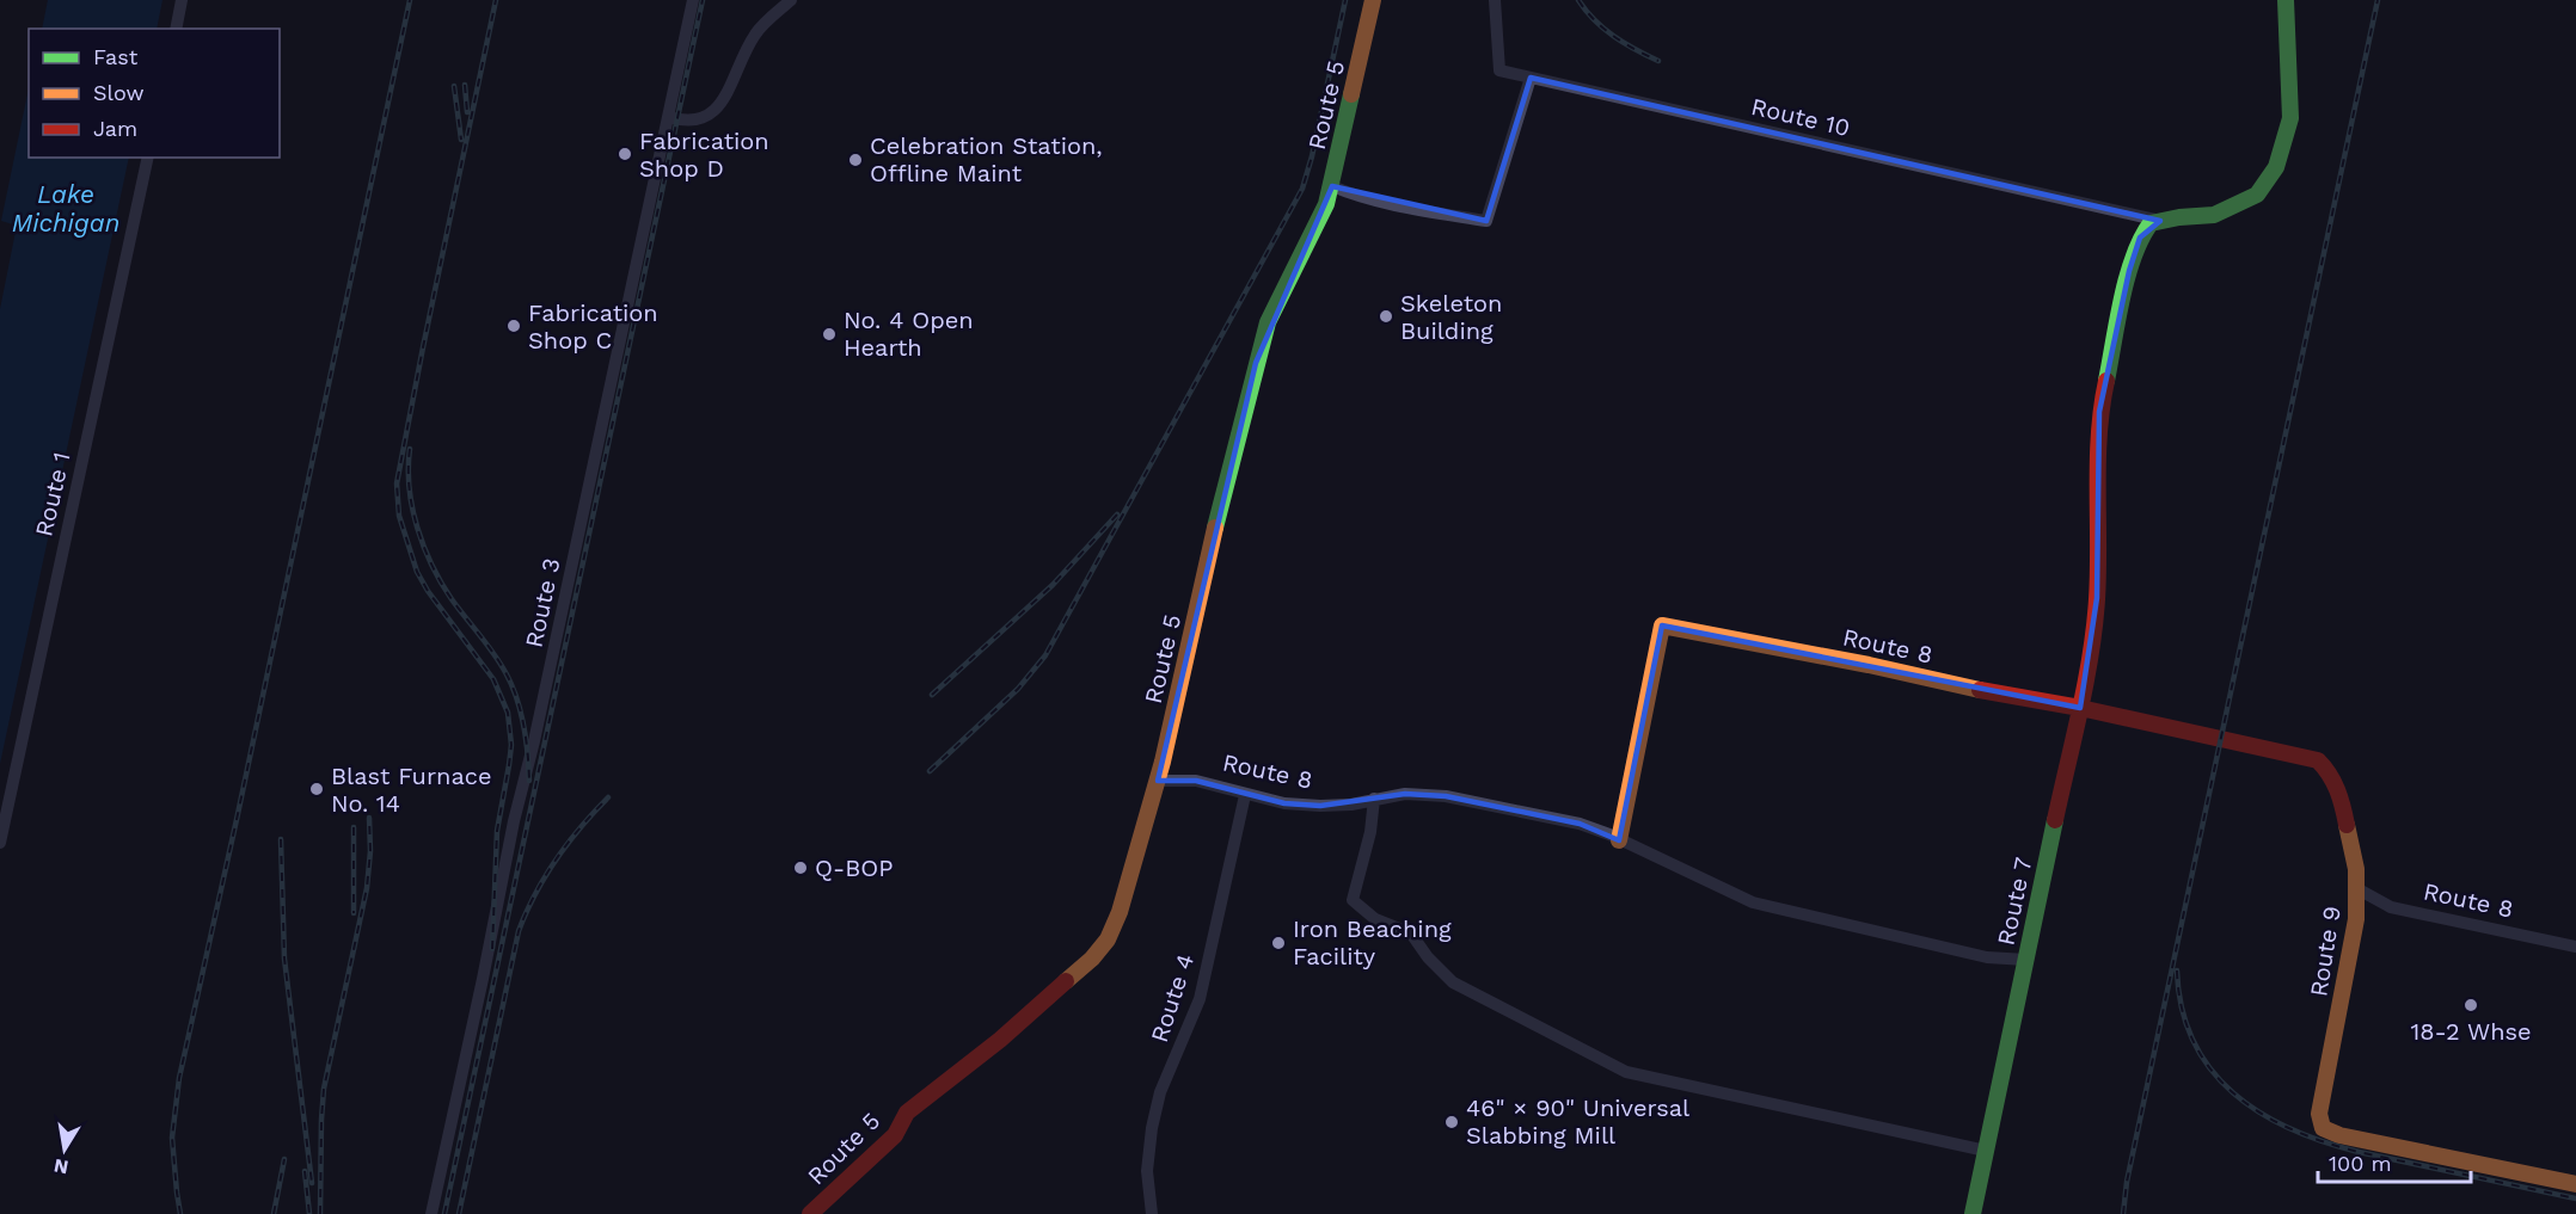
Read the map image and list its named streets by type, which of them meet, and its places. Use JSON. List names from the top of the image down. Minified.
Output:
{"streets":{"street":["Route 5","Route 10","Route 1","Route 3","Route 8","Route 7","Route 9","Route 4"]},"crossings":[["Route 5","Route 8"],["Route 10","Route 7"],["Route 8","Route 7"],["Route 8","Route 9"],["Route 8","Route 4"]],"water":["Lake Michigan"],"places":["Fabrication Shop D","Celebration Station, Offline Maint","Skeleton Building","Fabrication Shop C","No. 4 Open Hearth","Blast Furnace No. 14","Q-BOP","Iron Beaching Facility","18-2 Whse","46\" × 90\" Universal Slabbing Mill"],"legend":["Fast","Slow","Jam"],"scale_bar":"100 m","north":"bottom"}
